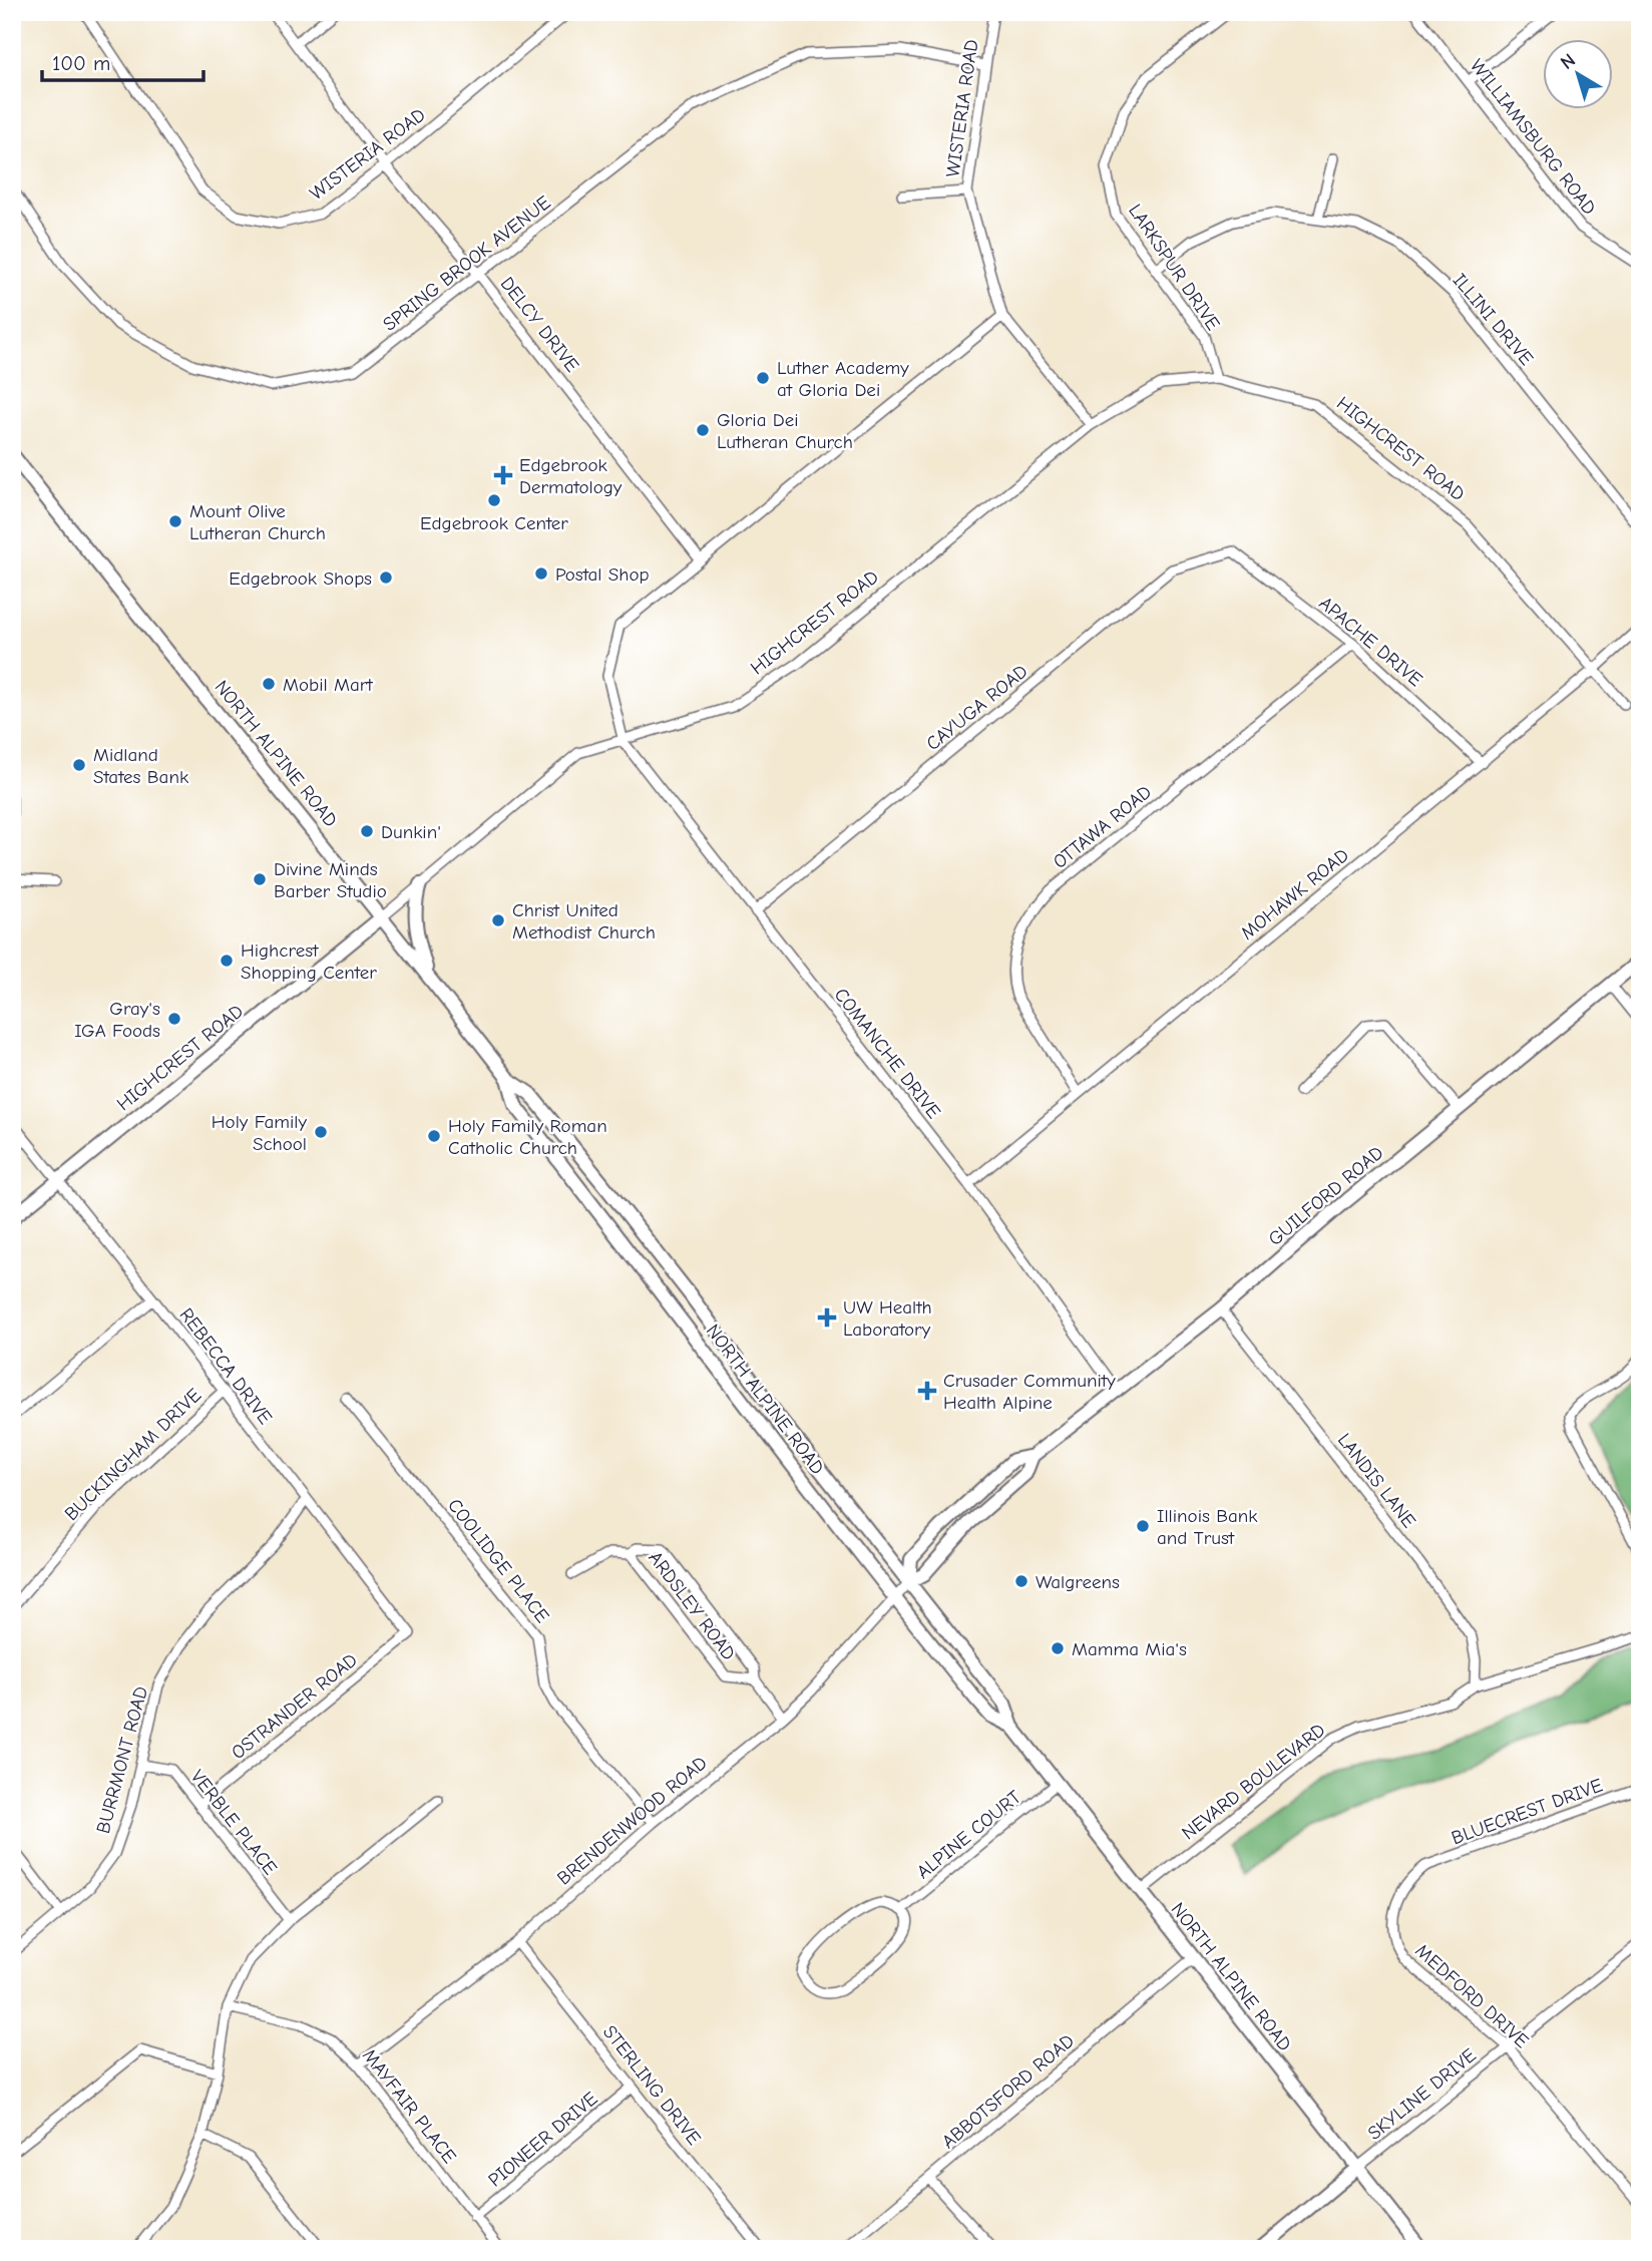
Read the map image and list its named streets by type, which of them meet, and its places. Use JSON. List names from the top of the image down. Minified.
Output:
{"streets":{"main road":["HIGHCREST ROAD","NORTH ALPINE ROAD","GUILFORD ROAD"],"street":["WISTERIA ROAD","WILLIAMSBURG ROAD","SPRING BROOK AVENUE","LARKSPUR DRIVE","ILLINI DRIVE","DELCY DRIVE","APACHE DRIVE","CAYUGA ROAD","OTTAWA ROAD","MOHAWK ROAD","COMANCHE DRIVE","REBECCA DRIVE","BUCKINGHAM DRIVE","LANDIS LANE","COOLIDGE PLACE","ARDSLEY ROAD","OSTRANDER ROAD","BURRMONT ROAD","NEVARD BOULEVARD","BLUECREST DRIVE","BRENDENWOOD ROAD","VERBLE PLACE","ALPINE COURT","MEDFORD DRIVE","STERLING DRIVE","ABBOTSFORD ROAD","SKYLINE DRIVE","MAYFAIR PLACE","PIONEER DRIVE"]},"crossings":[["WISTERIA ROAD","SPRING BROOK AVENUE"],["WISTERIA ROAD","DELCY DRIVE"],["WISTERIA ROAD","HIGHCREST ROAD"],["SPRING BROOK AVENUE","DELCY DRIVE"],["LARKSPUR DRIVE","ILLINI DRIVE"],["LARKSPUR DRIVE","HIGHCREST ROAD"],["HIGHCREST ROAD","NORTH ALPINE ROAD"],["HIGHCREST ROAD","MOHAWK ROAD"],["HIGHCREST ROAD","COMANCHE DRIVE"],["HIGHCREST ROAD","REBECCA DRIVE"],["APACHE DRIVE","CAYUGA ROAD"],["APACHE DRIVE","OTTAWA ROAD"],["APACHE DRIVE","MOHAWK ROAD"],["CAYUGA ROAD","COMANCHE DRIVE"],["NORTH ALPINE ROAD","GUILFORD ROAD"],["NORTH ALPINE ROAD","NEVARD BOULEVARD"],["NORTH ALPINE ROAD","BRENDENWOOD ROAD"],["NORTH ALPINE ROAD","ALPINE COURT"],["NORTH ALPINE ROAD","ABBOTSFORD ROAD"],["NORTH ALPINE ROAD","SKYLINE DRIVE"],["OTTAWA ROAD","MOHAWK ROAD"],["MOHAWK ROAD","COMANCHE DRIVE"],["COMANCHE DRIVE","GUILFORD ROAD"],["GUILFORD ROAD","LANDIS LANE"],["GUILFORD ROAD","BRENDENWOOD ROAD"],["REBECCA DRIVE","BUCKINGHAM DRIVE"],["REBECCA DRIVE","OSTRANDER ROAD"],["REBECCA DRIVE","BURRMONT ROAD"],["LANDIS LANE","NEVARD BOULEVARD"],["COOLIDGE PLACE","BRENDENWOOD ROAD"],["ARDSLEY ROAD","BRENDENWOOD ROAD"],["OSTRANDER ROAD","VERBLE PLACE"],["BURRMONT ROAD","VERBLE PLACE"],["BLUECREST DRIVE","MEDFORD DRIVE"],["BRENDENWOOD ROAD","STERLING DRIVE"],["BRENDENWOOD ROAD","MAYFAIR PLACE"],["MEDFORD DRIVE","SKYLINE DRIVE"],["STERLING DRIVE","PIONEER DRIVE"],["MAYFAIR PLACE","PIONEER DRIVE"]],"places":{"other":["Luther Academy at Gloria Dei","Gloria Dei Lutheran Church","Edgebrook Center","Mount Olive Lutheran Church","Postal Shop","Edgebrook Shops","Mobil Mart","Midland States Bank","Dunkin'","Divine Minds Barber Studio","Christ United Methodist Church","Highcrest Shopping Center","Gray's IGA Foods","Holy Family School","Holy Family Roman Catholic Church","Illinois Bank and Trust","Walgreens","Mamma Mia's"],"health":["Edgebrook Dermatology","UW Health Laboratory","Crusader Community Health Alpine"]},"scale_bar":"100 m","north":"top left"}
